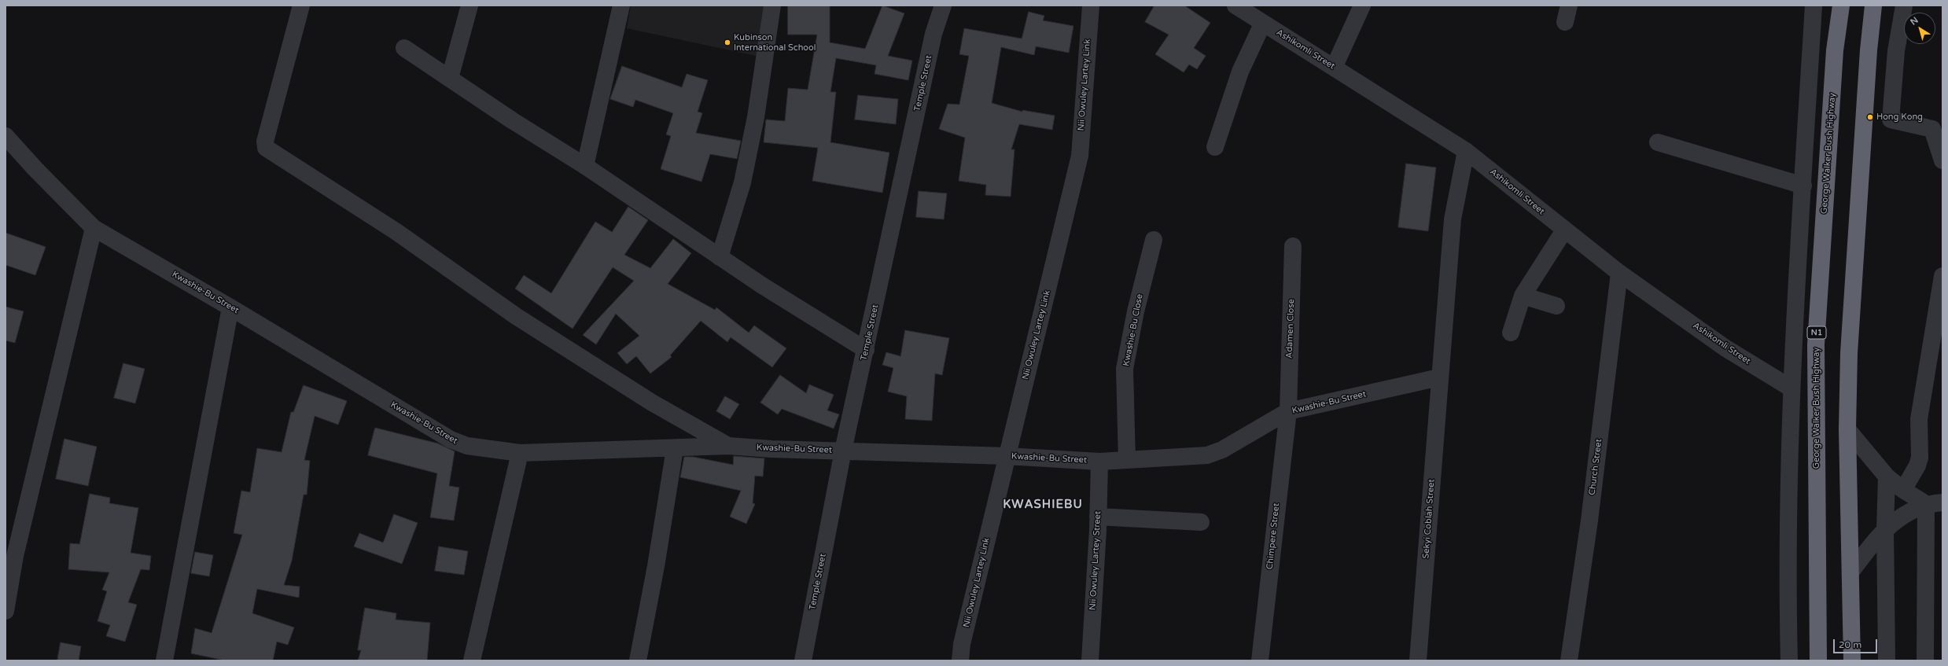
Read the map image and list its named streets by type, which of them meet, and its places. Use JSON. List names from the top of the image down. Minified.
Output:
{"streets":{"highway":["George Walker Bush Highway","N1"],"street":["Ashikomli Street","Temple Street","Nii Owuley Lartey Link","Kwashie-Bu Street","Adamen Close","Kwashie-Bu Close","Church Street","Sekyi Coblah Street","Chimpere Street","Nii Owuley Lartey Street"]},"crossings":[["Ashikomli Street","Church Street"],["Temple Street","Kwashie-Bu Street"],["Nii Owuley Lartey Link","Kwashie-Bu Street"],["Kwashie-Bu Street","Adamen Close"],["Kwashie-Bu Street","Kwashie-Bu Close"],["Kwashie-Bu Street","Sekyi Coblah Street"],["Kwashie-Bu Street","Chimpere Street"],["Kwashie-Bu Street","Nii Owuley Lartey Street"],["Adamen Close","Chimpere Street"]],"districts":["KWASHIEBU"],"places":["Kubinson International School","Hong Kong"],"scale_bar":"20 m","north":"top left"}
